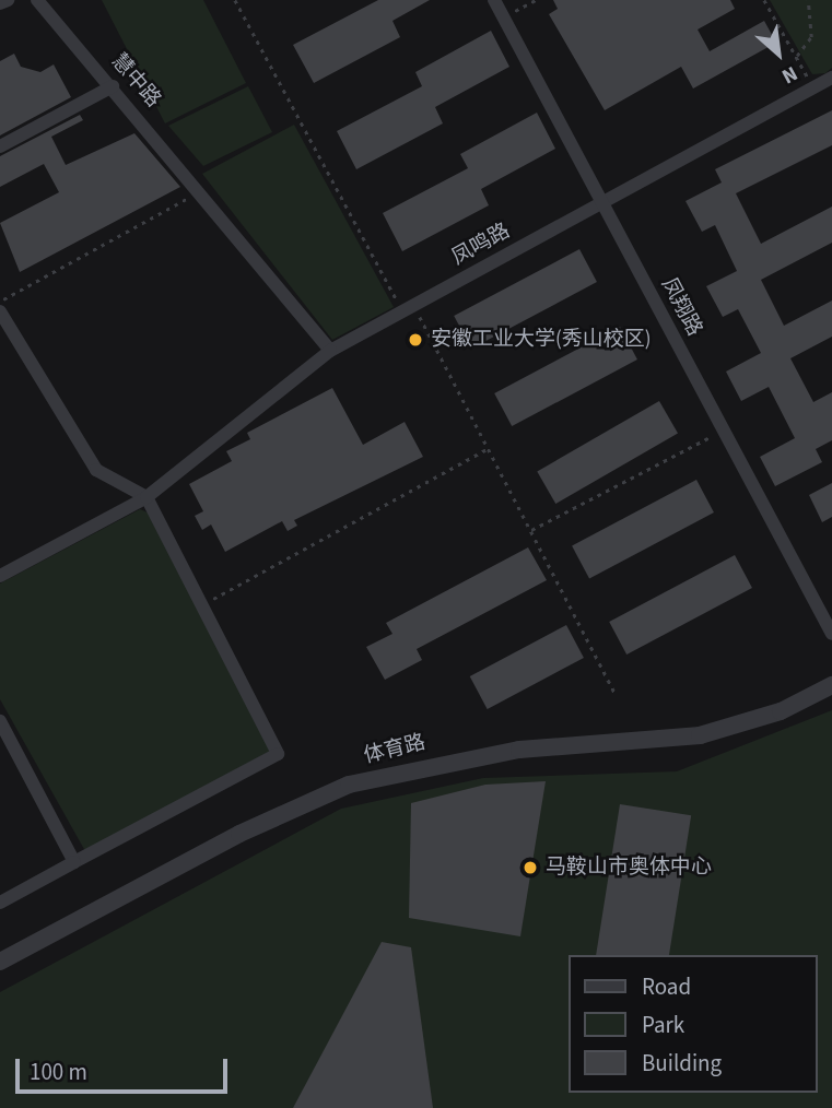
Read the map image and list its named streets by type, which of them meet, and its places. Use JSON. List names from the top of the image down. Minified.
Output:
{"streets":{"street":["慧中路","凤鸣路","凤翔路","体育路"]},"crossings":[["凤鸣路","凤翔路"]],"places":["安徽工业大学(秀山校区)","马鞍山市奥体中心"],"legend":["Road","Park","Building"],"scale_bar":"100 m","north":"bottom right"}
